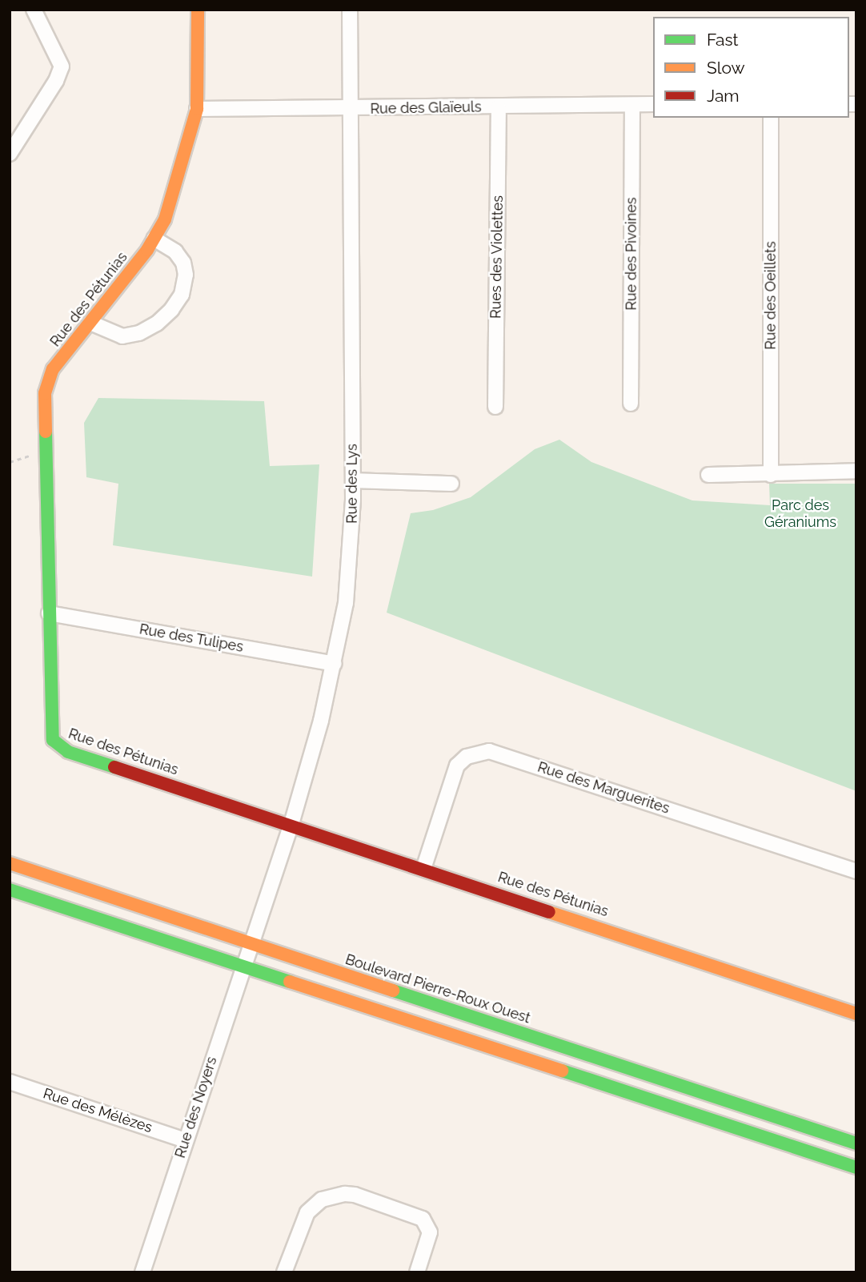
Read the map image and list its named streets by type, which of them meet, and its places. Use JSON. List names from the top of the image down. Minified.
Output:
{"streets":{"main road":["Rue des Pétunias","Boulevard Pierre-Roux Ouest"],"street":["Rue des Glaïeuls","Rue des Pivoines","Rues des Violettes","Rue des Oeillets","Rue des Lys","Rue des Tulipes","Rue des Marguerites","Rue des Noyers","Rue des Mélèzes"]},"crossings":[["Rue des Glaïeuls","Rue des Pivoines"],["Rue des Glaïeuls","Rues des Violettes"],["Rue des Glaïeuls","Rue des Pétunias"],["Rue des Glaïeuls","Rue des Lys"],["Rue des Pétunias","Rue des Lys"],["Rue des Pétunias","Rue des Tulipes"],["Rue des Pétunias","Rue des Marguerites"],["Rue des Lys","Rue des Tulipes"],["Rue des Lys","Boulevard Pierre-Roux Ouest"],["Rue des Lys","Rue des Noyers"],["Boulevard Pierre-Roux Ouest","Rue des Noyers"],["Rue des Noyers","Rue des Mélèzes"]],"parks":["Parc des Géraniums"],"legend":["Fast","Slow","Jam"]}
